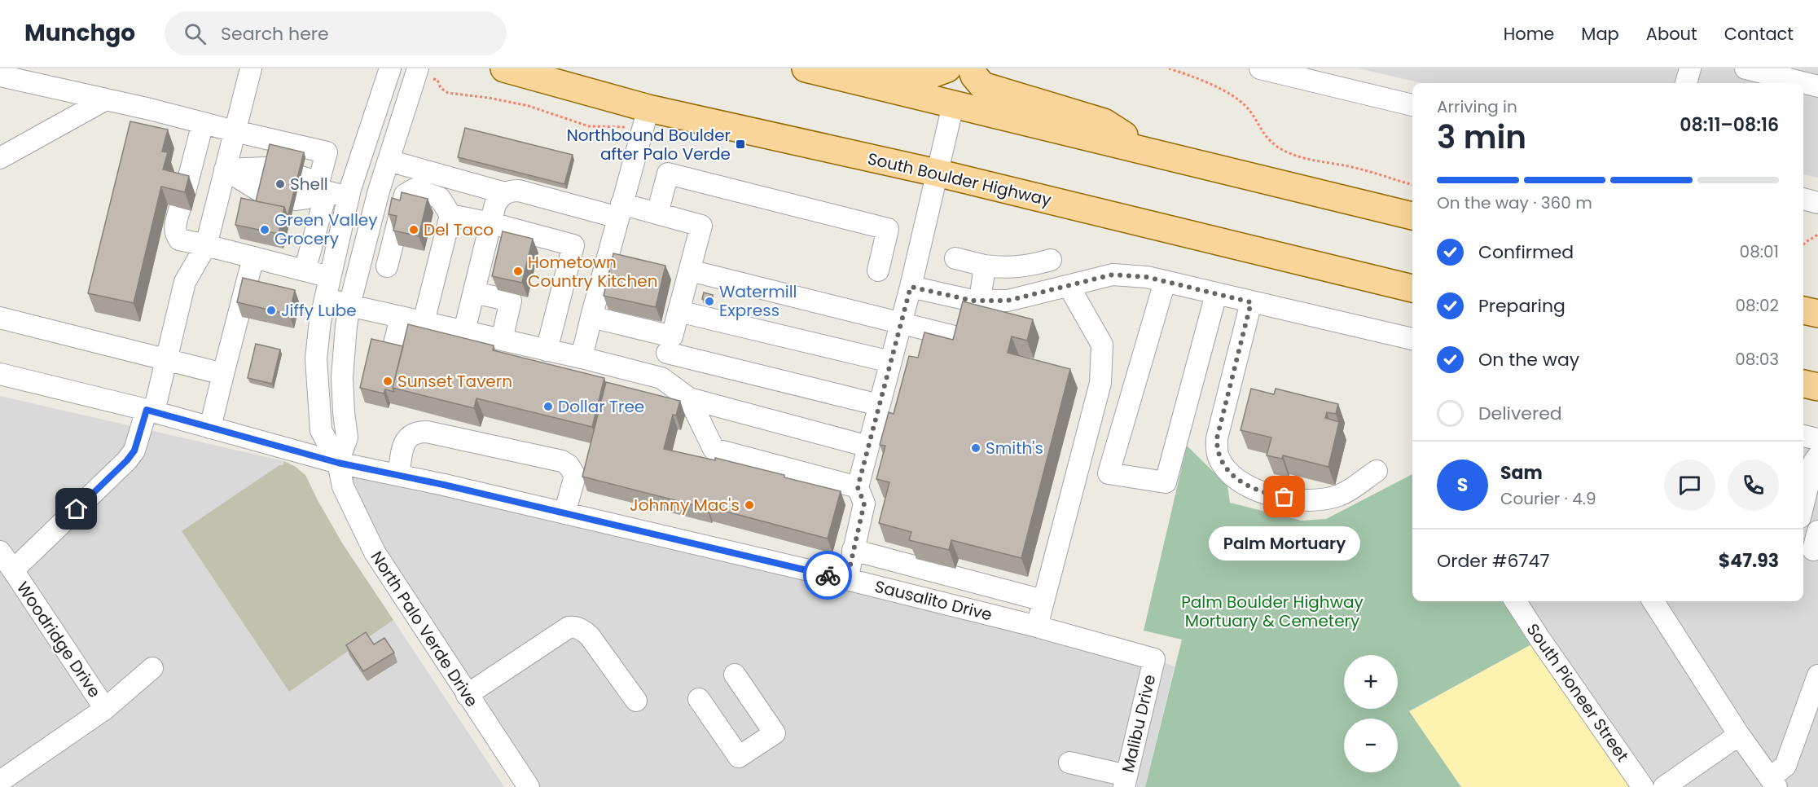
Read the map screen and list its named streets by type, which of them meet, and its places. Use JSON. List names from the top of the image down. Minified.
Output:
{"streets":{"main road":["South Boulder Highway"],"street":["Sausalito Drive","North Palo Verde Drive","Woodridge Drive","South Pioneer Street","Malibu Drive"]},"crossings":[["Sausalito Drive","North Palo Verde Drive"],["Sausalito Drive","Woodridge Drive"],["Sausalito Drive","Malibu Drive"]],"parks":["Palm Boulder Highway Mortuary & Cemetery"],"places":{"transit":["Northbound Boulder after Palo Verde"],"other":["Shell","Green Valley Grocery","Del Taco","Hometown Country Kitchen","Watermill Express","Jiffy Lube","Sunset Tavern","Dollar Tree","Smith's","Palm Mortuary","Johnny Mac's"]},"page":{"header":"Munchgo","search":"Search here","nav":["Home","Map","About","Contact"],"heading":["3 min","Arriving in","08:11–08:16"],"panel":["Sam","Courier · 4.9","Order #6747","$47.93"],"bar":"On the way · 360 m","list":[["Confirmed","08:01"],["Preparing","08:02"],["On the way","08:03"],"Delivered"],"round":"S","bubble":"Palm Mortuary","map_buttons":["+","−"]}}
